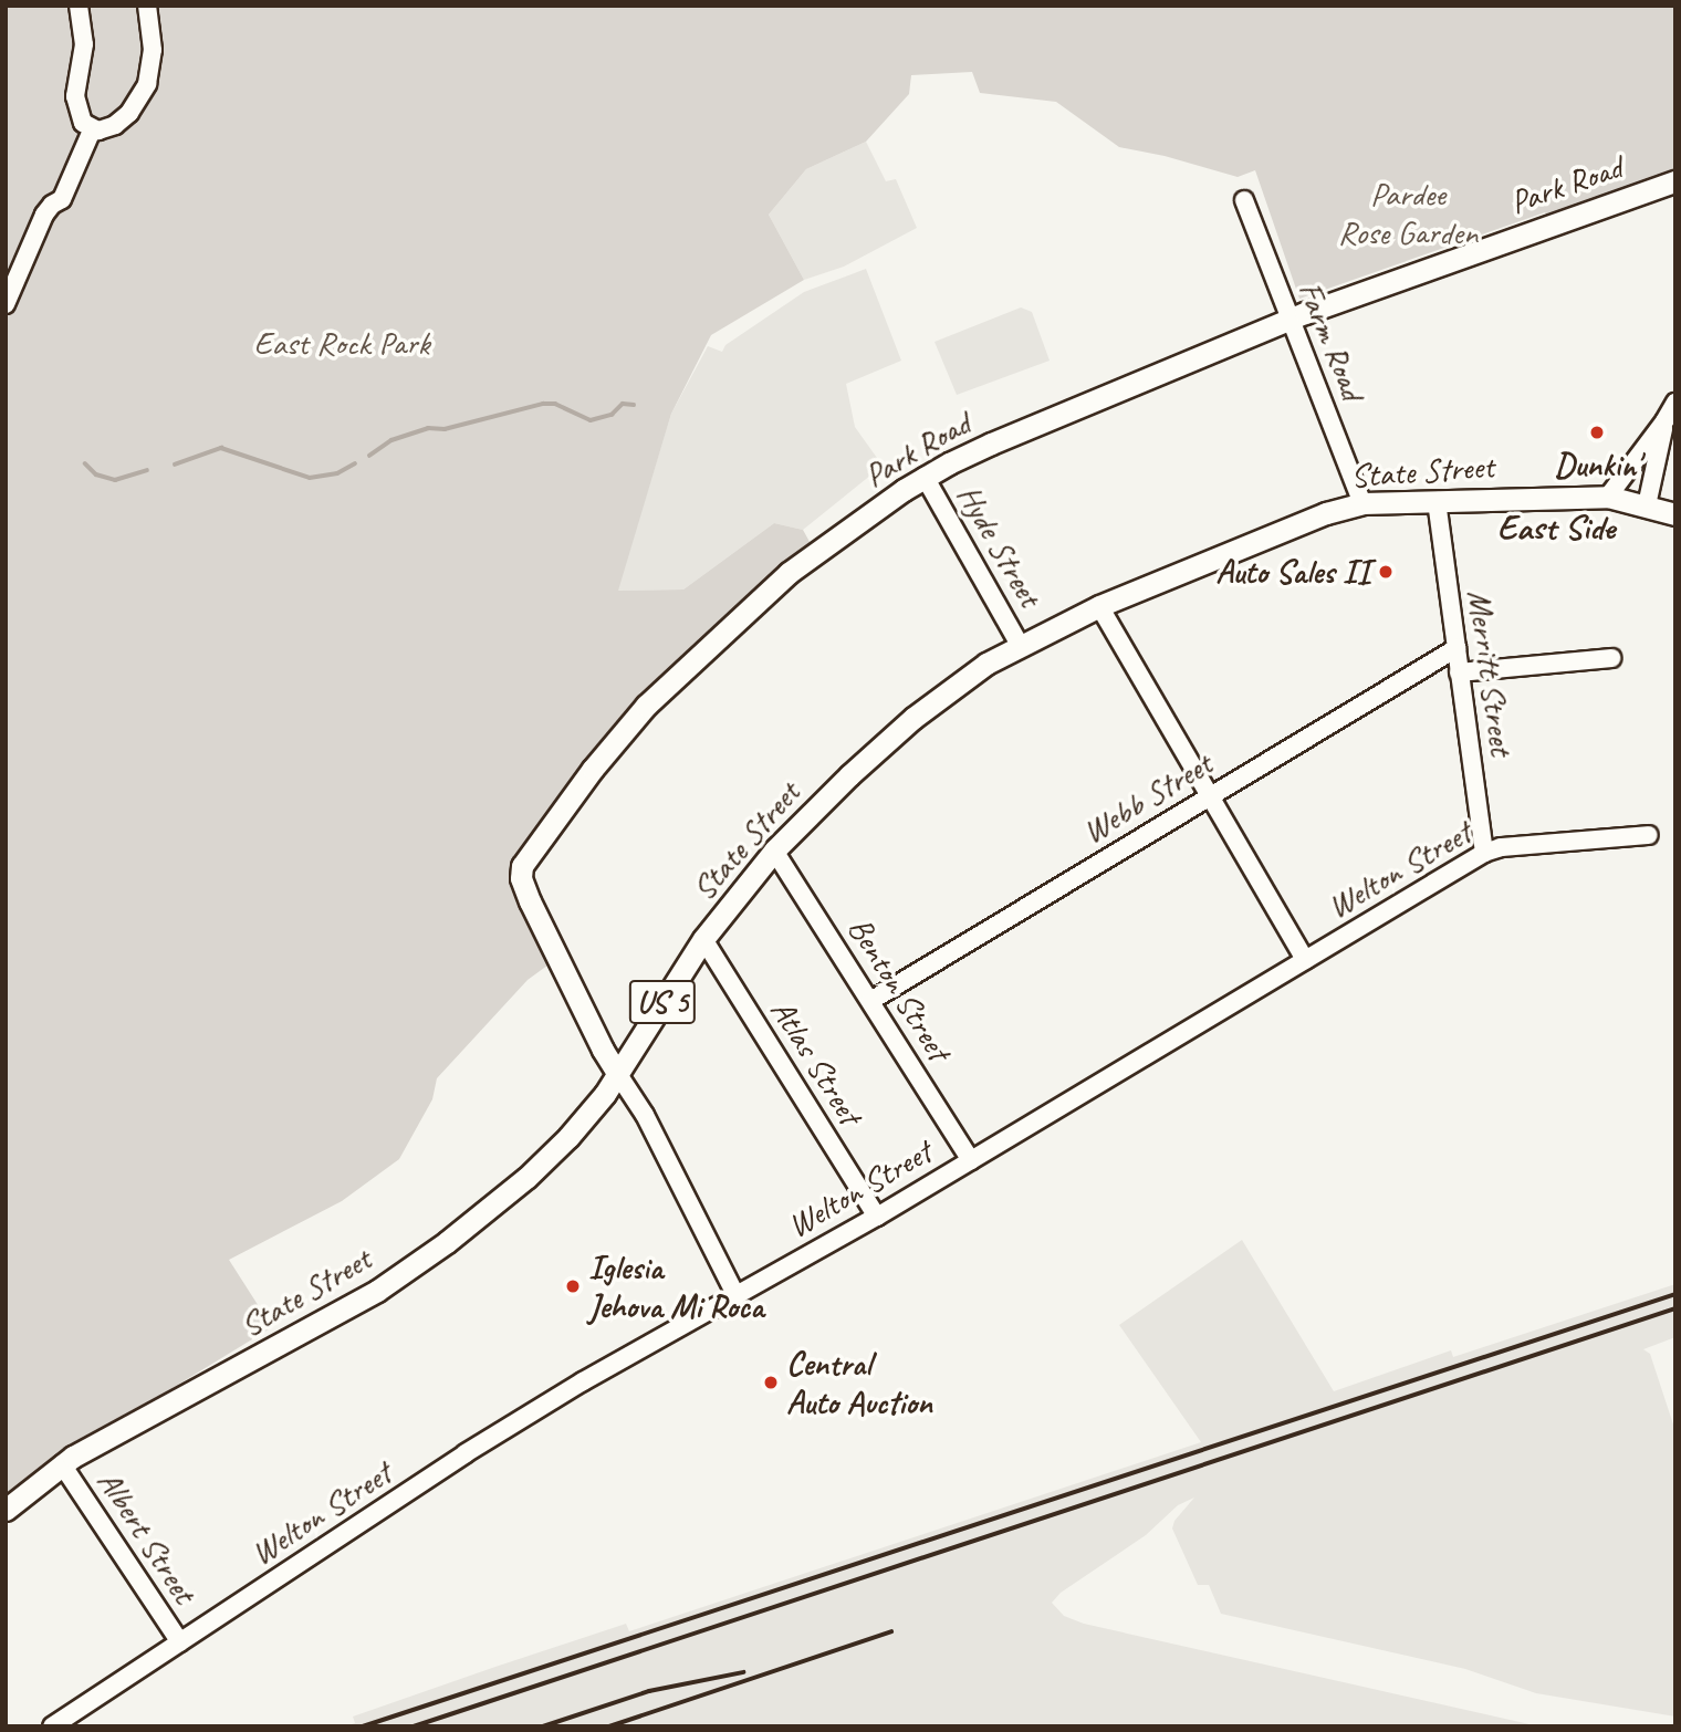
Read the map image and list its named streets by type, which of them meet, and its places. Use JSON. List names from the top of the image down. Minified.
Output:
{"streets":{"main road":["Park Road","State Street","US 5"],"street":["Farm Road","Hyde Street","Merritt Street","Webb Street","Welton Street","Benton Street","Atlas Street","Albert Street"]},"crossings":[["Park Road","Farm Road"],["Park Road","State Street"],["Park Road","Hyde Street"],["Farm Road","State Street"],["State Street","Hyde Street"],["State Street","Merritt Street"],["State Street","Benton Street"],["State Street","Atlas Street"],["State Street","Albert Street"],["Merritt Street","Webb Street"],["Merritt Street","Welton Street"],["Webb Street","Benton Street"],["Welton Street","Benton Street"],["Welton Street","Atlas Street"],["Welton Street","Albert Street"]],"districts":["East Side"],"parks":["Pardee Rose Garden","East Rock Park"],"places":["Dunkin'","Auto Sales II","Iglesia Jehova Mi Roca","Central Auto Auction"]}
